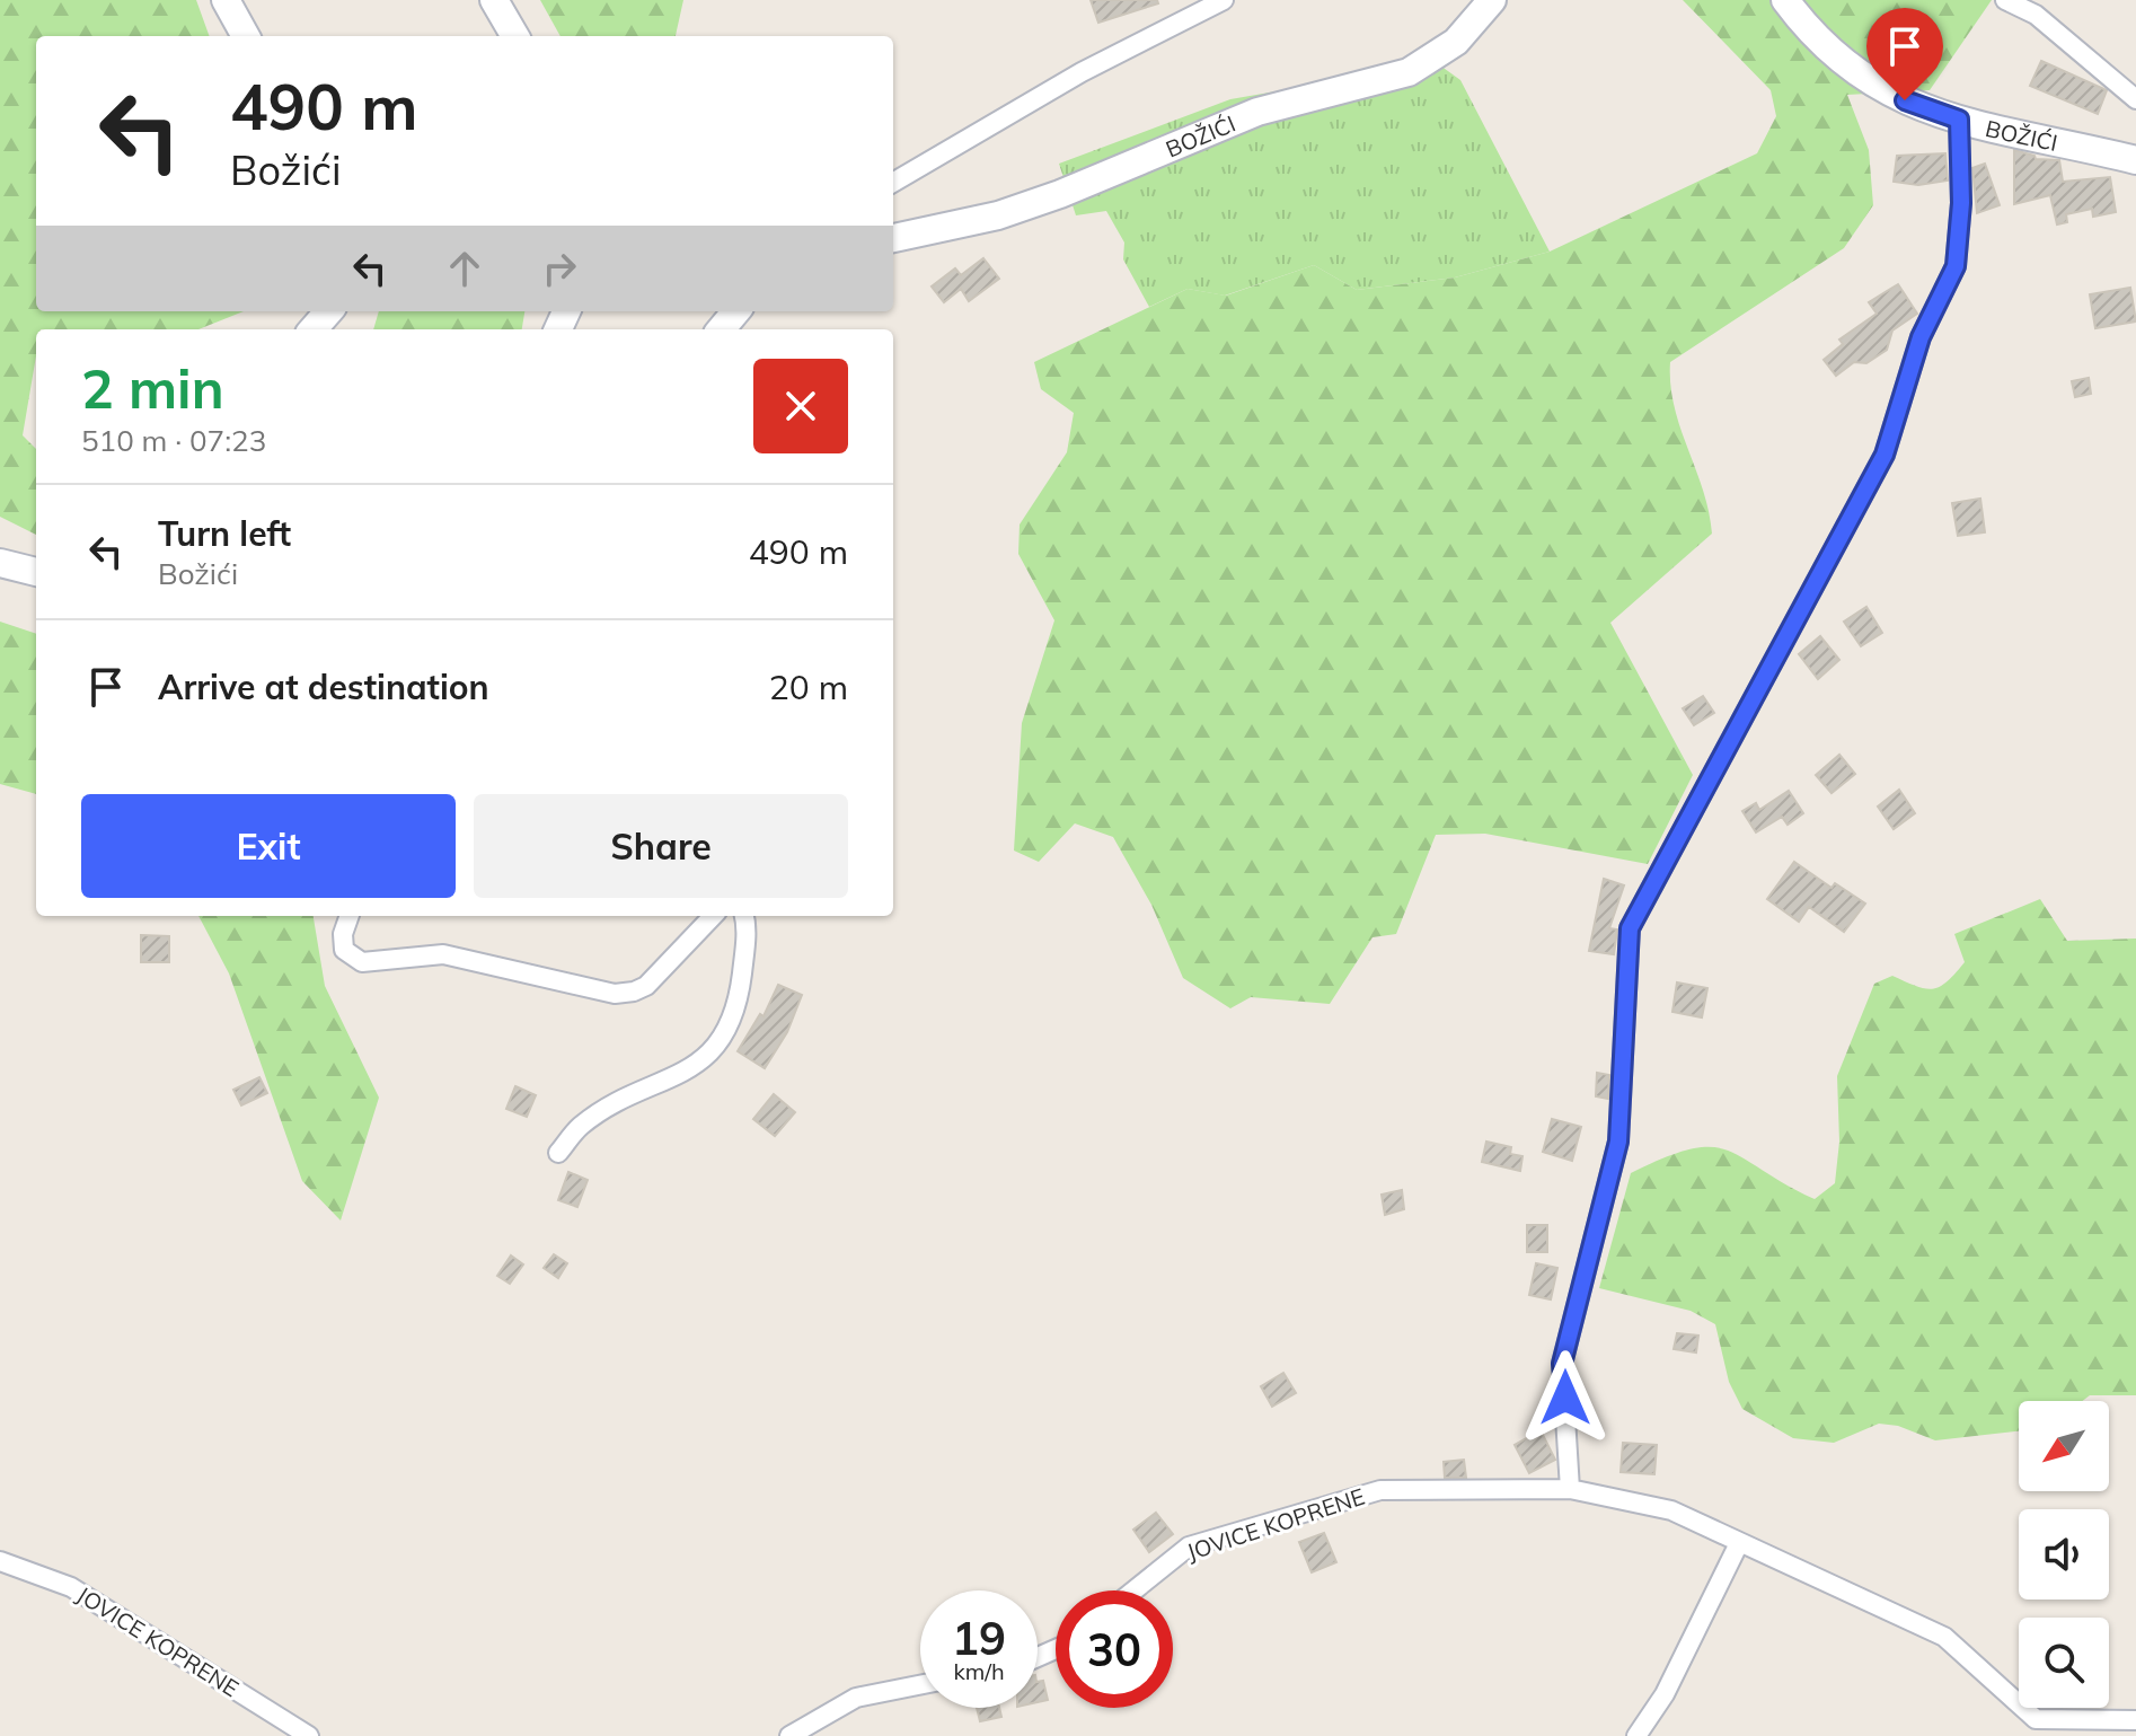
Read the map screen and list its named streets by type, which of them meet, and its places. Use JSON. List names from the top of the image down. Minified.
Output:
{"streets":{"main road":["BOŽIĆI"],"street":["JOVICE KOPRENE"]},"north":"bottom left","page":{"turn":["490 m","Božići"],"heading":["2 min","510 m · 07:23"],"list":[{"name":"Turn left","note":"Božići","value":"490 m"},{"name":"Arrive at destination","value":"20 m"}],"buttons":["Exit","Share"],"speed":"19 km/h","limit":"30"}}
